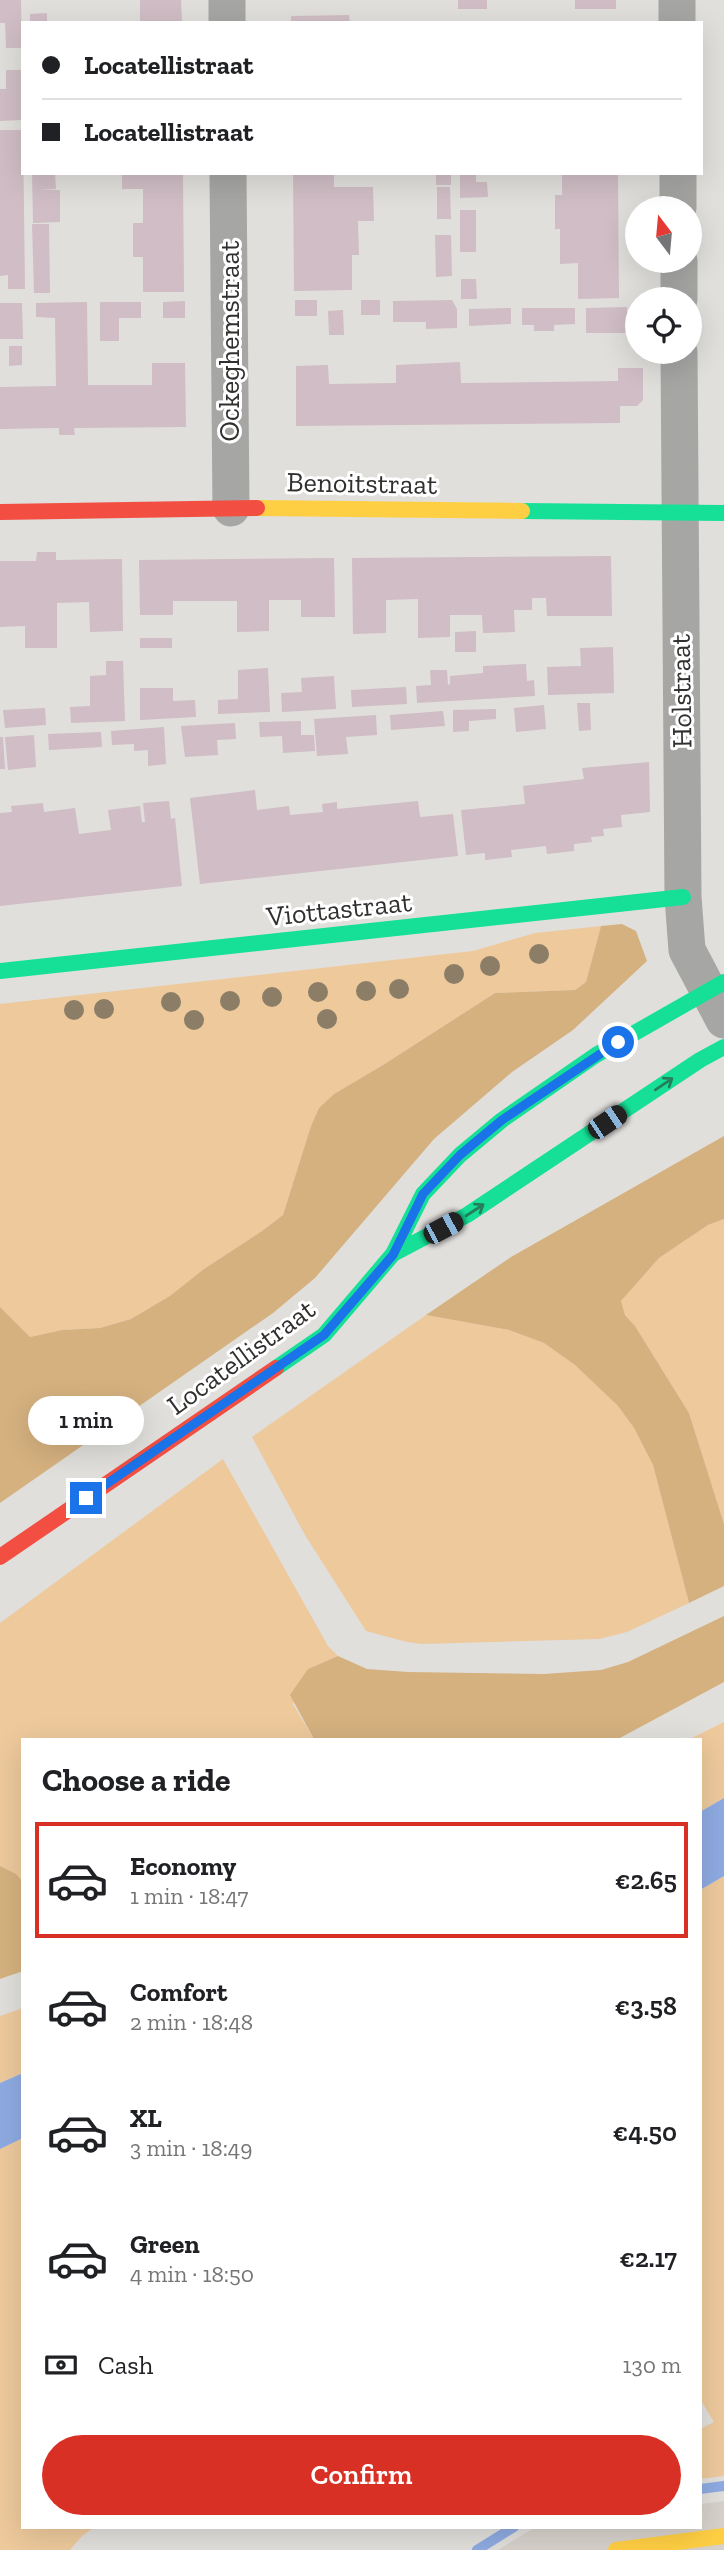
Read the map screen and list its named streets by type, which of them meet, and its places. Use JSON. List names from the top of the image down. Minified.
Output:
{"streets":{"street":["Ockeghemstraat","Benoitstraat","Holstraat","Viottastraat","Locatellistraat"]},"crossings":[["Ockeghemstraat","Benoitstraat"],["Benoitstraat","Holstraat"],["Holstraat","Viottastraat"],["Holstraat","Locatellistraat"]],"north":"top","page":{"banner":["Locatellistraat","Locatellistraat"],"bubble":"1 min","heading":"Choose a ride","list":[{"name":"Economy","note":"1 min · 18:47","value":"€2.65"},{"name":"Comfort","note":"2 min · 18:48","value":"€3.58"},{"name":"XL","note":"3 min · 18:49","value":"€4.50"},{"name":"Green","note":"4 min · 18:50","value":"€2.17"}],"pay":["Cash","130 m"],"buttons":"Confirm"}}
